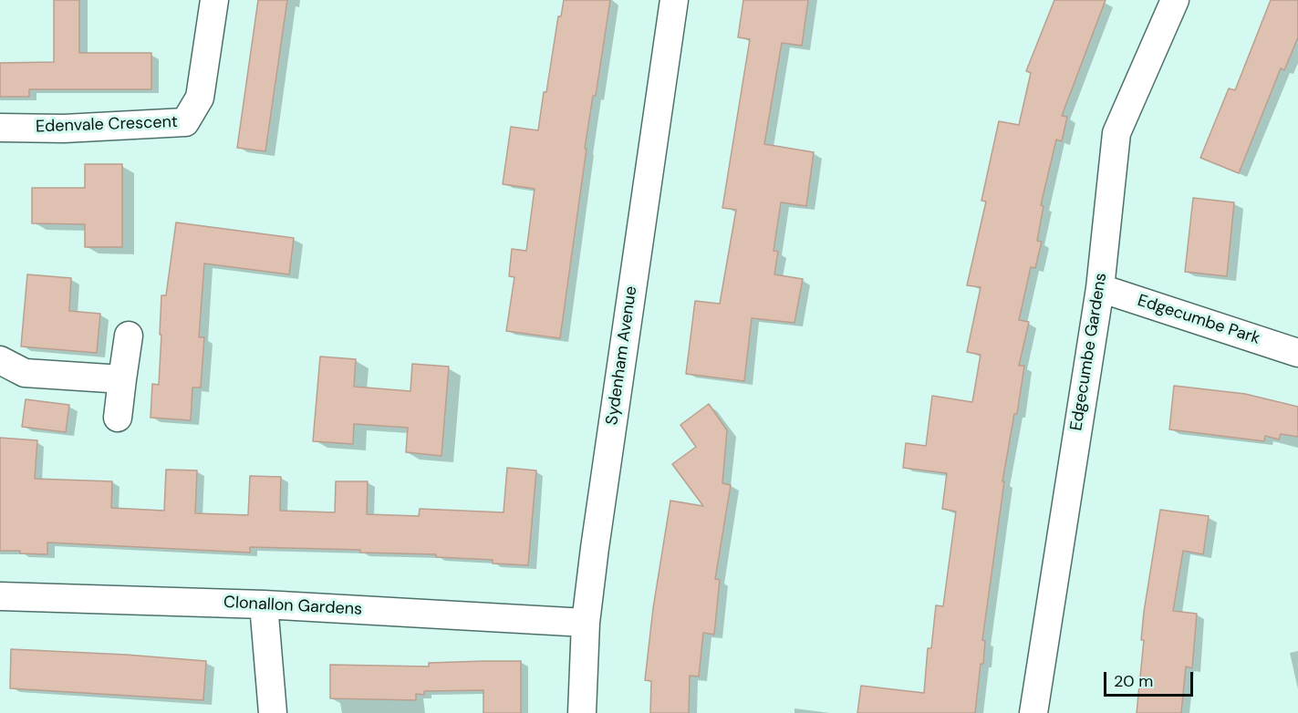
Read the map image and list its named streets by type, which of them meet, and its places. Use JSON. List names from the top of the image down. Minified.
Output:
{"streets":{"street":["Edenvale Crescent","Edgecumbe Park","Edgecumbe Gardens","Sydenham Avenue","Clonallon Gardens"]},"crossings":[["Edgecumbe Park","Edgecumbe Gardens"],["Sydenham Avenue","Clonallon Gardens"]],"scale_bar":"20 m"}
